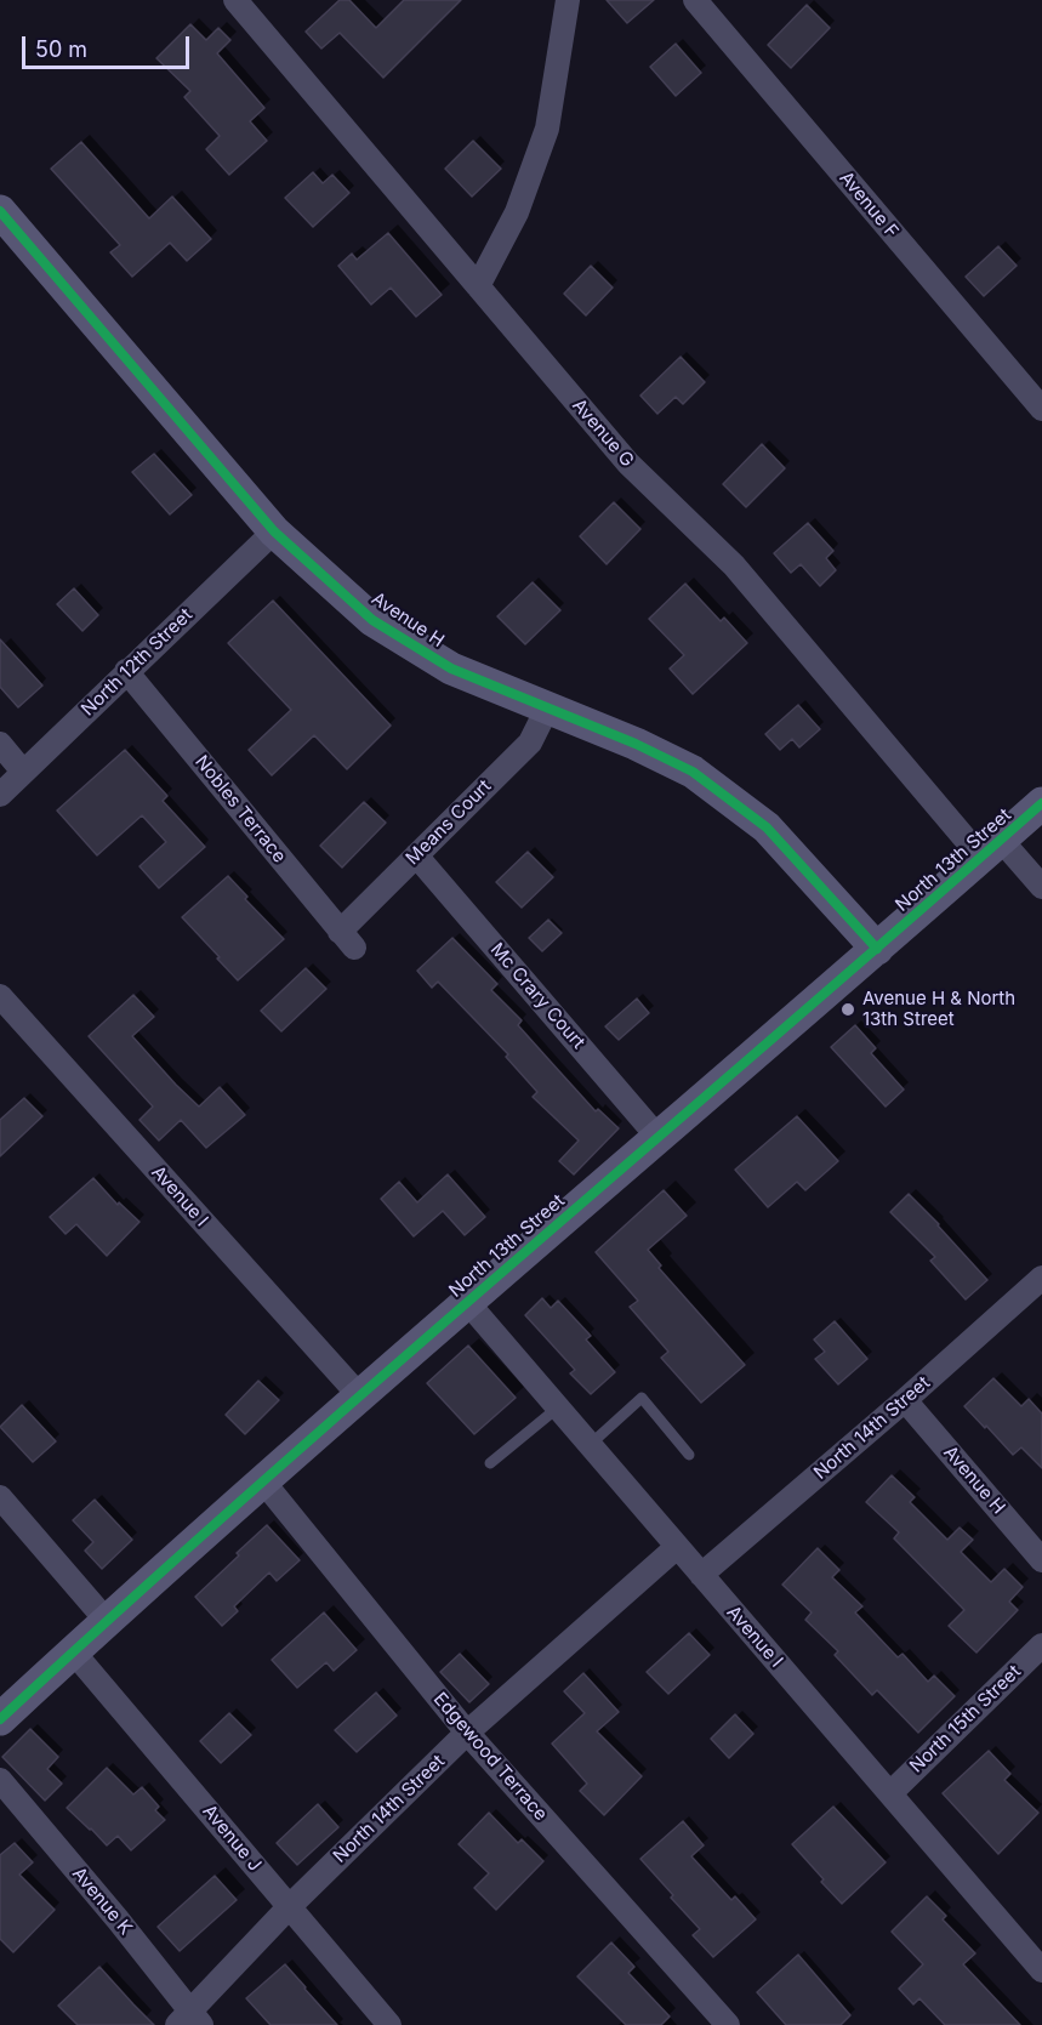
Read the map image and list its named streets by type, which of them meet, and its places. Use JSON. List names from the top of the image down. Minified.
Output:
{"streets":{"street":["Avenue F","Avenue G","Avenue H","North 12th Street","Nobles Terrace","Means Court","North 13th Street","Mc Crary Court","Avenue I","North 14th Street","North 15th Street","Edgewood Terrace","Avenue J","Avenue K"]},"crossings":[["Avenue G","North 13th Street"],["Avenue H","North 12th Street"],["Avenue H","Means Court"],["Avenue H","North 13th Street"],["Avenue H","North 14th Street"],["North 12th Street","Nobles Terrace"],["Nobles Terrace","Means Court"],["Means Court","Mc Crary Court"],["North 13th Street","Mc Crary Court"],["North 13th Street","Avenue I"],["North 13th Street","Edgewood Terrace"],["North 13th Street","Avenue J"],["Avenue I","North 14th Street"],["Avenue I","North 15th Street"],["North 14th Street","Edgewood Terrace"],["North 14th Street","Avenue J"],["North 14th Street","Avenue K"]],"places":["Avenue H & North 13th Street"],"scale_bar":"50 m"}
